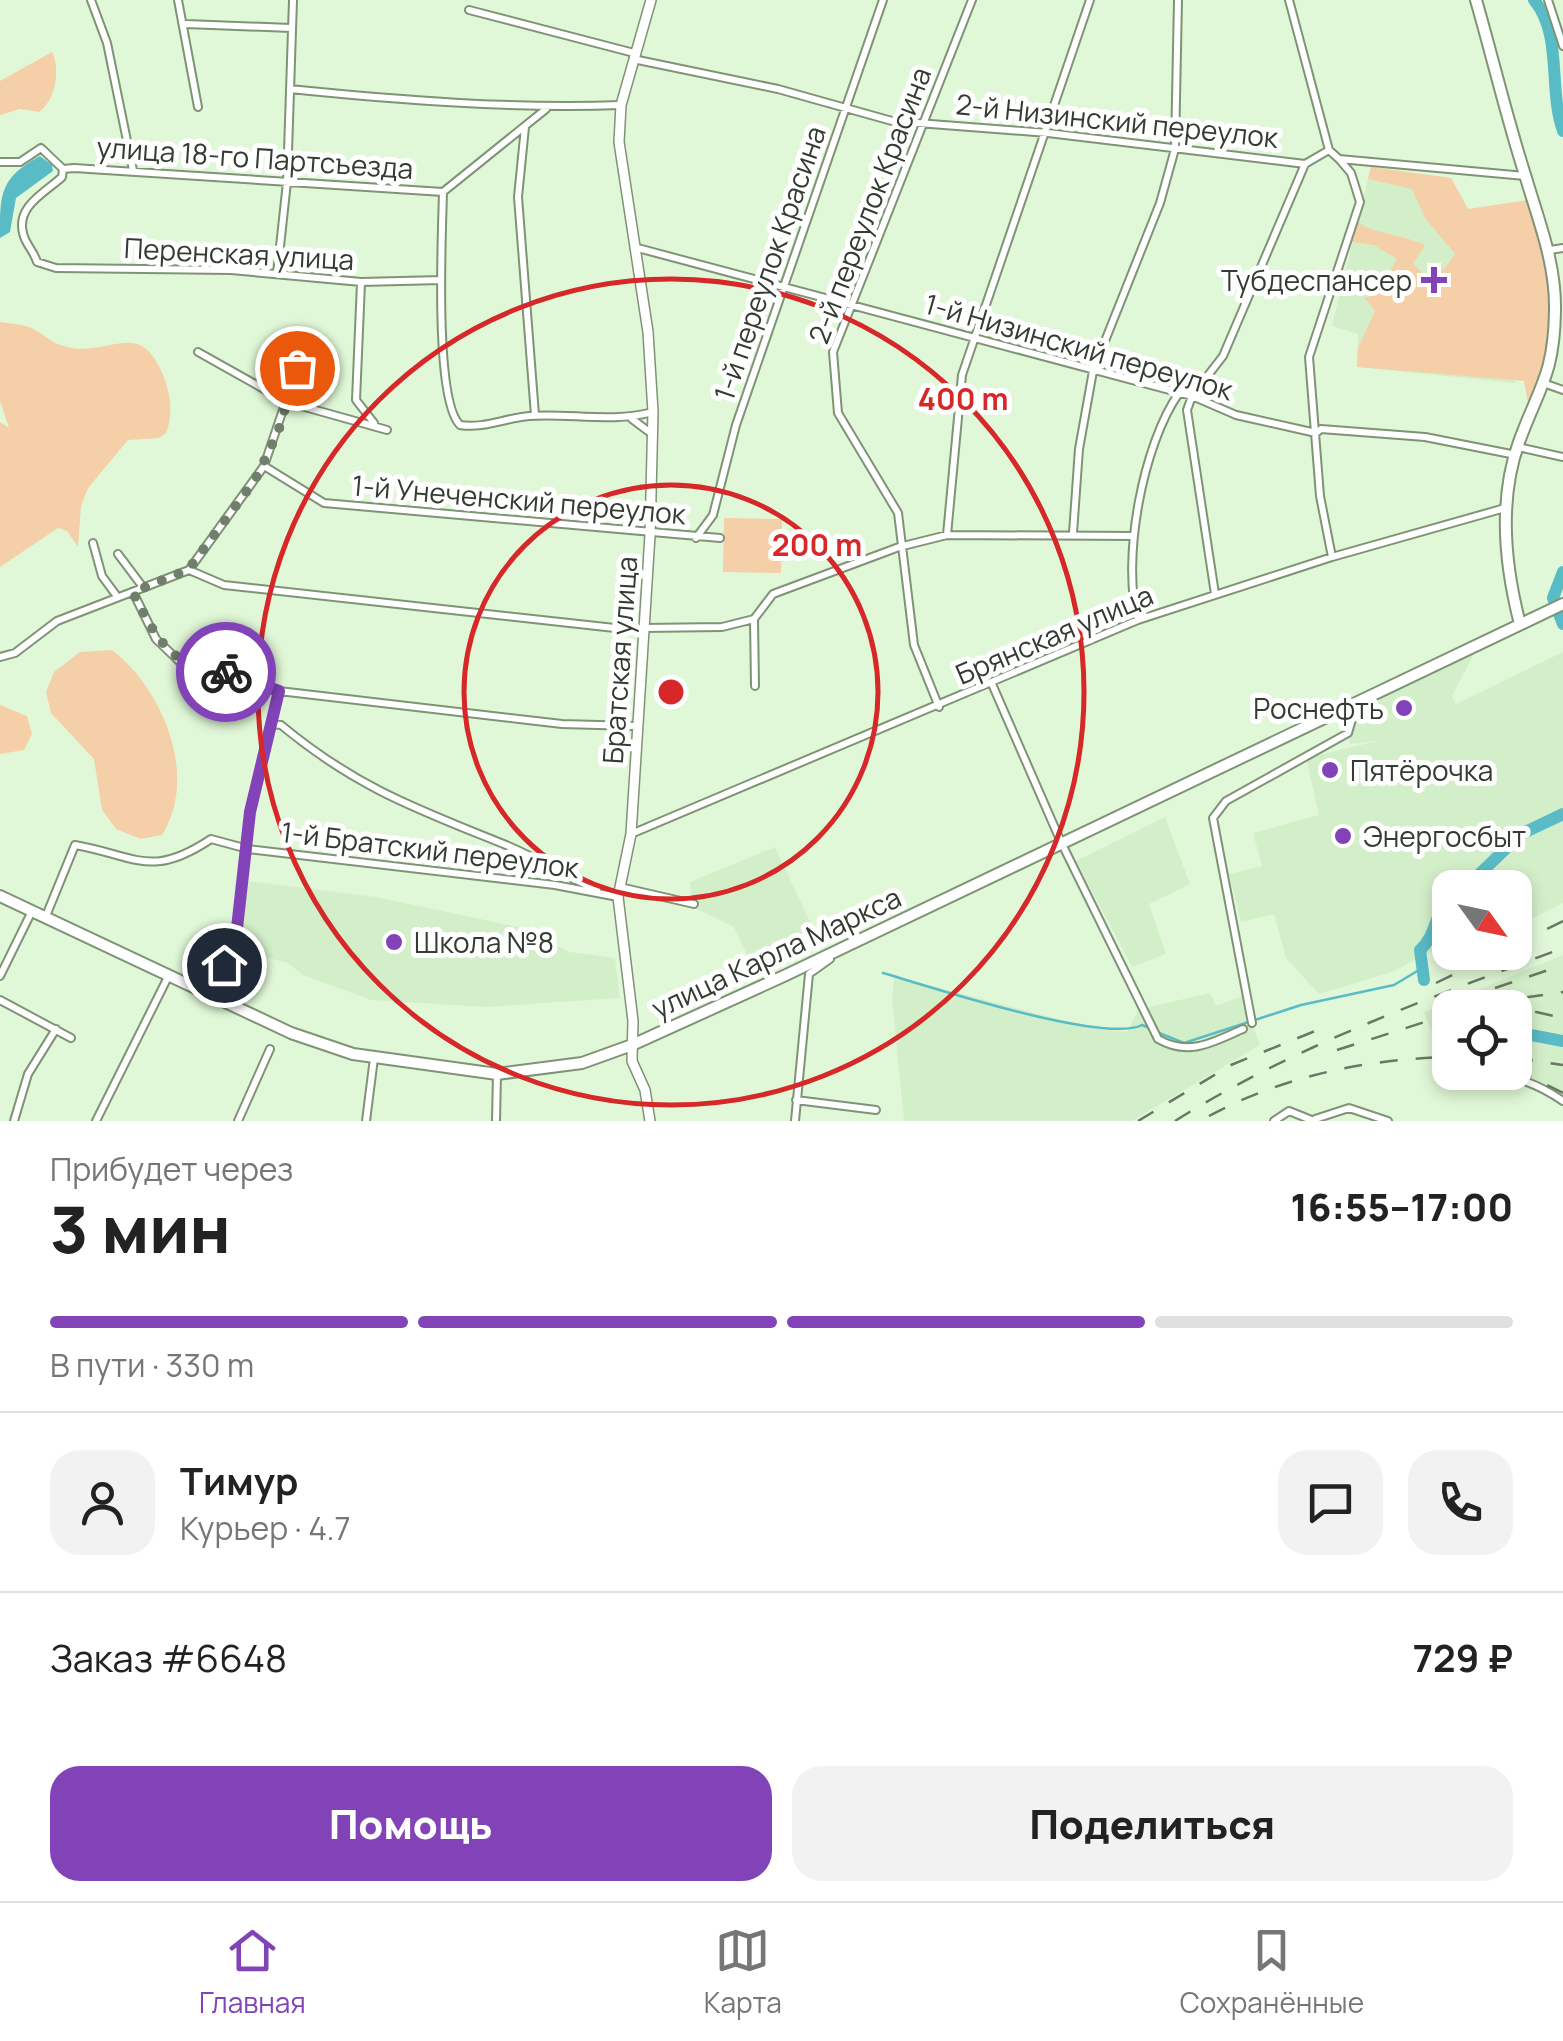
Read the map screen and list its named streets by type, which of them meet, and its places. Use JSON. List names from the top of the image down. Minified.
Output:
{"streets":{"main road":["улица Карла Маркса"],"street":["2-й Низинский переулок","улица 18-го Партсъезда","2-й переулок Красина","Перенская улица","1-й переулок Красина","1-й Низинский переулок","1-й Унеченский переулок","Брянская улица","Братская улица","1-й Братский переулок"]},"crossings":[["2-й Низинский переулок","2-й переулок Красина"],["2-й Низинский переулок","1-й переулок Красина"],["2-й Низинский переулок","Братская улица"],["улица 18-го Партсъезда","Перенская улица"],["2-й переулок Красина","1-й Низинский переулок"],["2-й переулок Красина","Брянская улица"],["1-й переулок Красина","1-й Низинский переулок"],["1-й переулок Красина","1-й Унеченский переулок"],["1-й Низинский переулок","Братская улица"],["1-й Унеченский переулок","Братская улица"],["Брянская улица","Братская улица"],["Братская улица","1-й Братский переулок"],["Братская улица","улица Карла Маркса"],["1-й Братский переулок","улица Карла Маркса"]],"places":{"health":["Тубдеспансер"],"other":["Роснефть","Пятёрочка","Энергосбыт","Школа №8"]},"north":"bottom right","page":{"heading":["3 мин","Прибудет через","16:55–17:00"],"panel":["Тимур","Курьер · 4.7","Заказ #6648","729 ₽"],"bar":"В пути · 330 m","buttons":["Помощь","Поделиться"],"tabs":["Главная","Карта","Сохранённые"]},"rings":["400 m","200 m"]}
